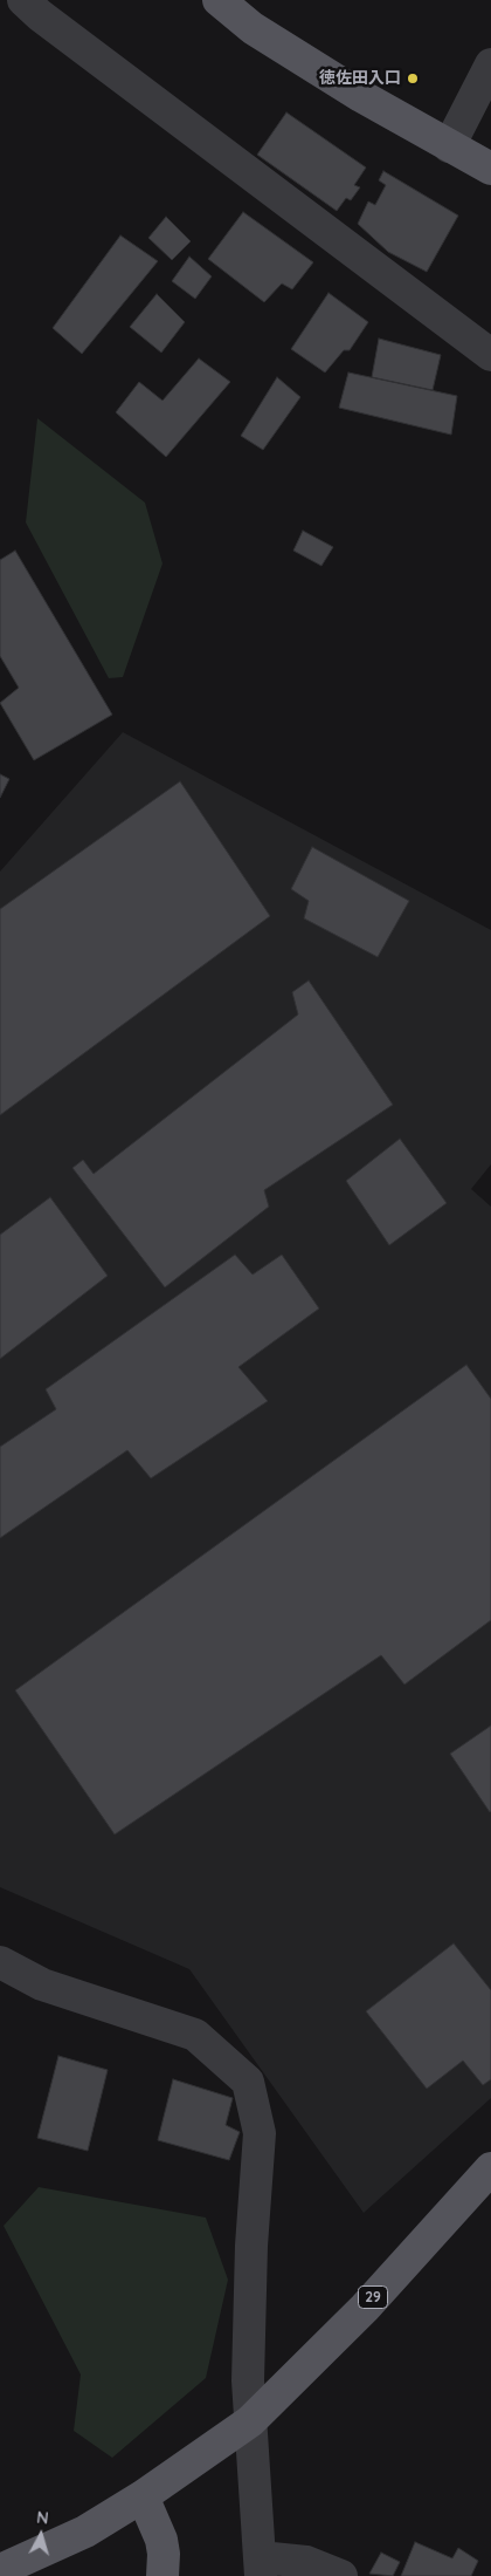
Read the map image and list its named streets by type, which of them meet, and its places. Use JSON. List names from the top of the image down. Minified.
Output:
{"streets":{"main road":["29"]},"places":["徳佐田入口"],"north":"top"}
